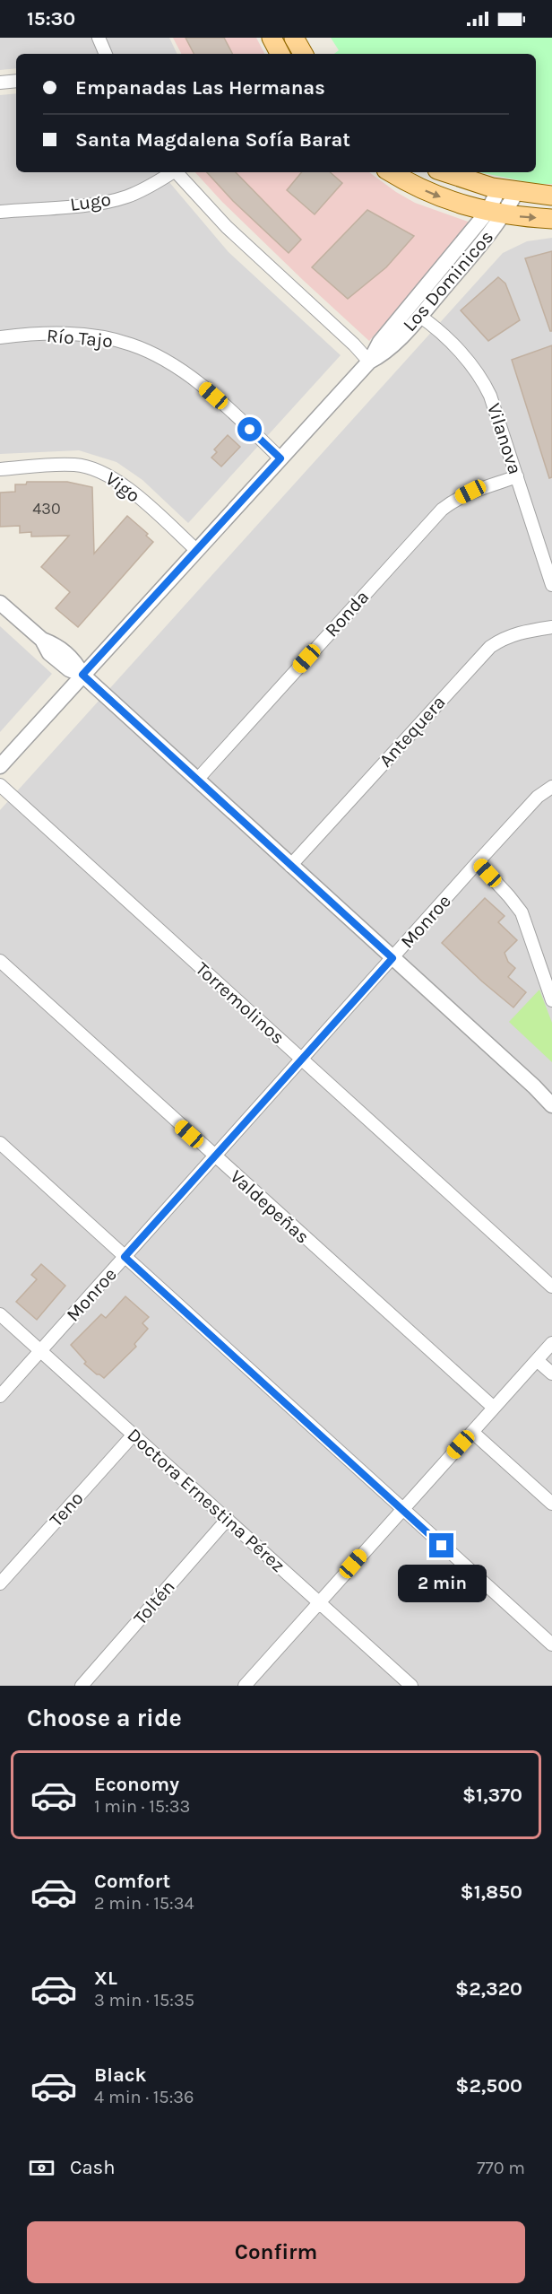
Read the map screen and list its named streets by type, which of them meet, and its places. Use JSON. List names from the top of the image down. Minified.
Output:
{"streets":{"street":["Lugo","Los Dominicos","Río Tajo","Vilanova","Vigo","Ronda","Antequera","Monroe","Torremolinos","Valdepeñas","Doctora Ernestina Pérez","Teno","Toltén"]},"crossings":[["Los Dominicos","Río Tajo"],["Los Dominicos","Vilanova"],["Los Dominicos","Vigo"],["Vilanova","Ronda"],["Monroe","Torremolinos"],["Monroe","Valdepeñas"],["Monroe","Doctora Ernestina Pérez"],["Doctora Ernestina Pérez","Teno"],["Doctora Ernestina Pérez","Toltén"]],"house_numbers":["430"],"page":{"status":"15:30","banner":["Empanadas Las Hermanas","Santa Magdalena Sofía Barat"],"bubble":"2 min","heading":"Choose a ride","list":[{"name":"Economy","note":"1 min · 15:33","value":"$1,370"},{"name":"Comfort","note":"2 min · 15:34","value":"$1,850"},{"name":"XL","note":"3 min · 15:35","value":"$2,320"},{"name":"Black","note":"4 min · 15:36","value":"$2,500"}],"pay":["Cash","770 m"],"buttons":"Confirm"}}
